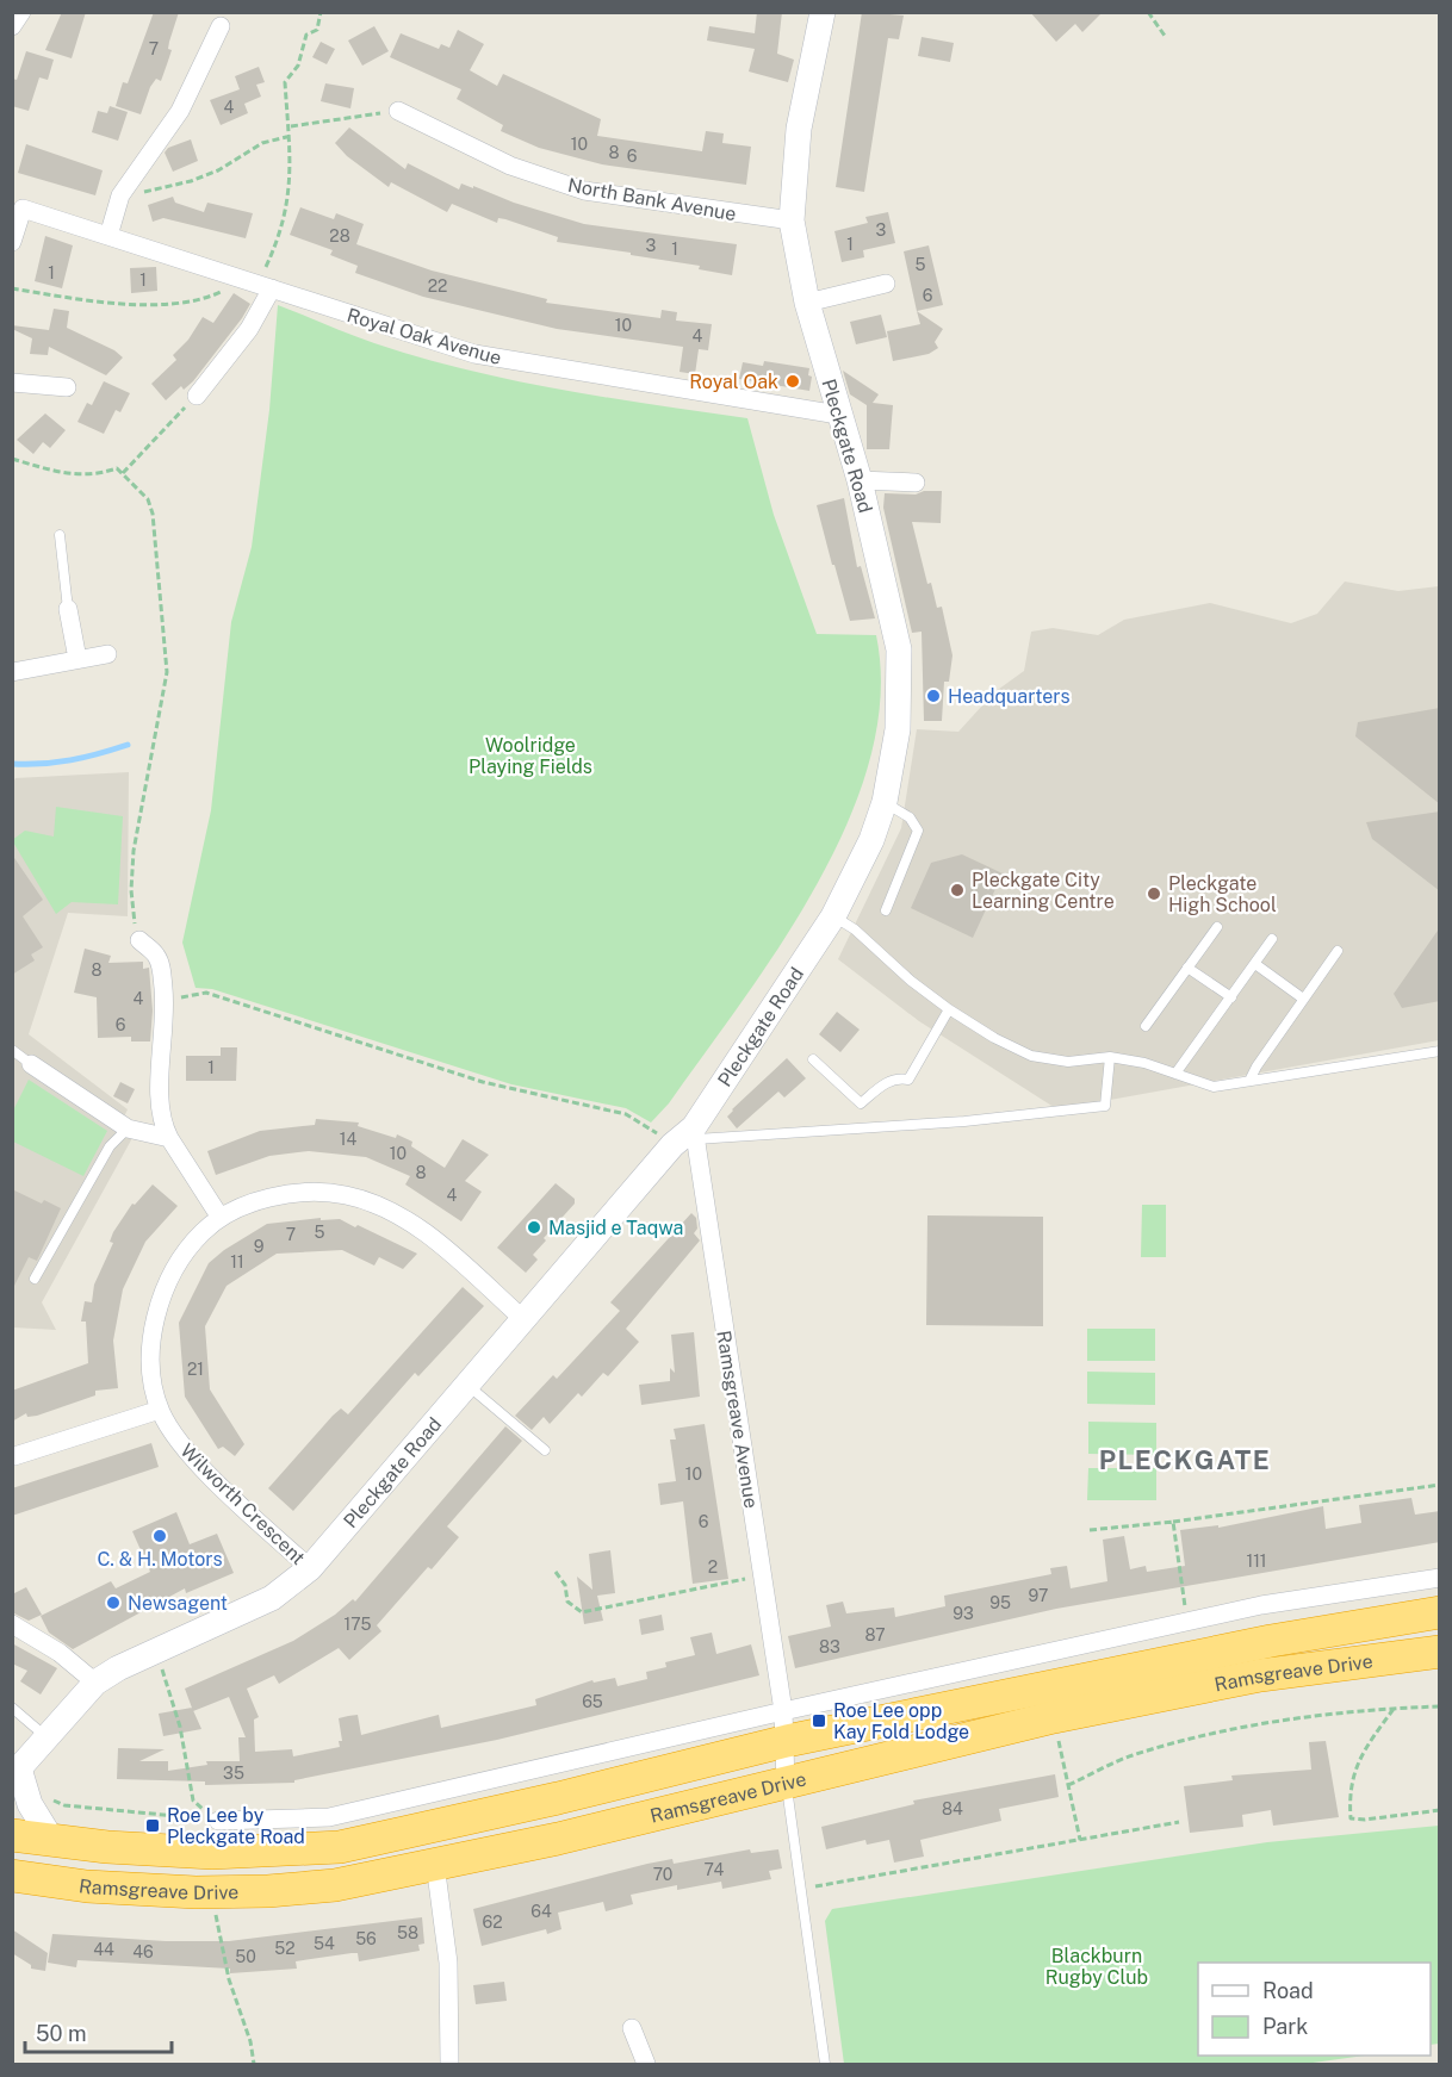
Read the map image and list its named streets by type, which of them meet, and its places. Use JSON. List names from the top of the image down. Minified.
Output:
{"streets":{"highway":["Ramsgreave Drive"],"main road":["Pleckgate Road"],"street":["North Bank Avenue","Royal Oak Avenue","Ramsgreave Avenue","Wilworth Crescent"]},"crossings":[["North Bank Avenue","Pleckgate Road"],["Royal Oak Avenue","Pleckgate Road"],["Pleckgate Road","Ramsgreave Avenue"],["Pleckgate Road","Wilworth Crescent"],["Ramsgreave Avenue","Ramsgreave Drive"]],"districts":["PLECKGATE"],"parks":["Woolridge Playing Fields","Blackburn Rugby Club"],"places":{"other":["Royal Oak","Headquarters","Pleckgate City Learning Centre","Pleckgate High School","Masjid e Taqwa","C. & H. Motors","Newsagent"],"transit":["Roe Lee opp Kay Fold Lodge","Roe Lee by Pleckgate Road"]},"house_numbers":["7","4","10","8","6","3","28","1","3","1","5","1","1","22","6","10","4","8","4","6","1","14","10","8","4","5","7","9","11","21","10","6","111","2","97","95","93","175","87","83","65","35","84","74","70","64","62","58","56","54","52","44","46","50"],"legend":["Road","Park"],"scale_bar":"50 m"}
